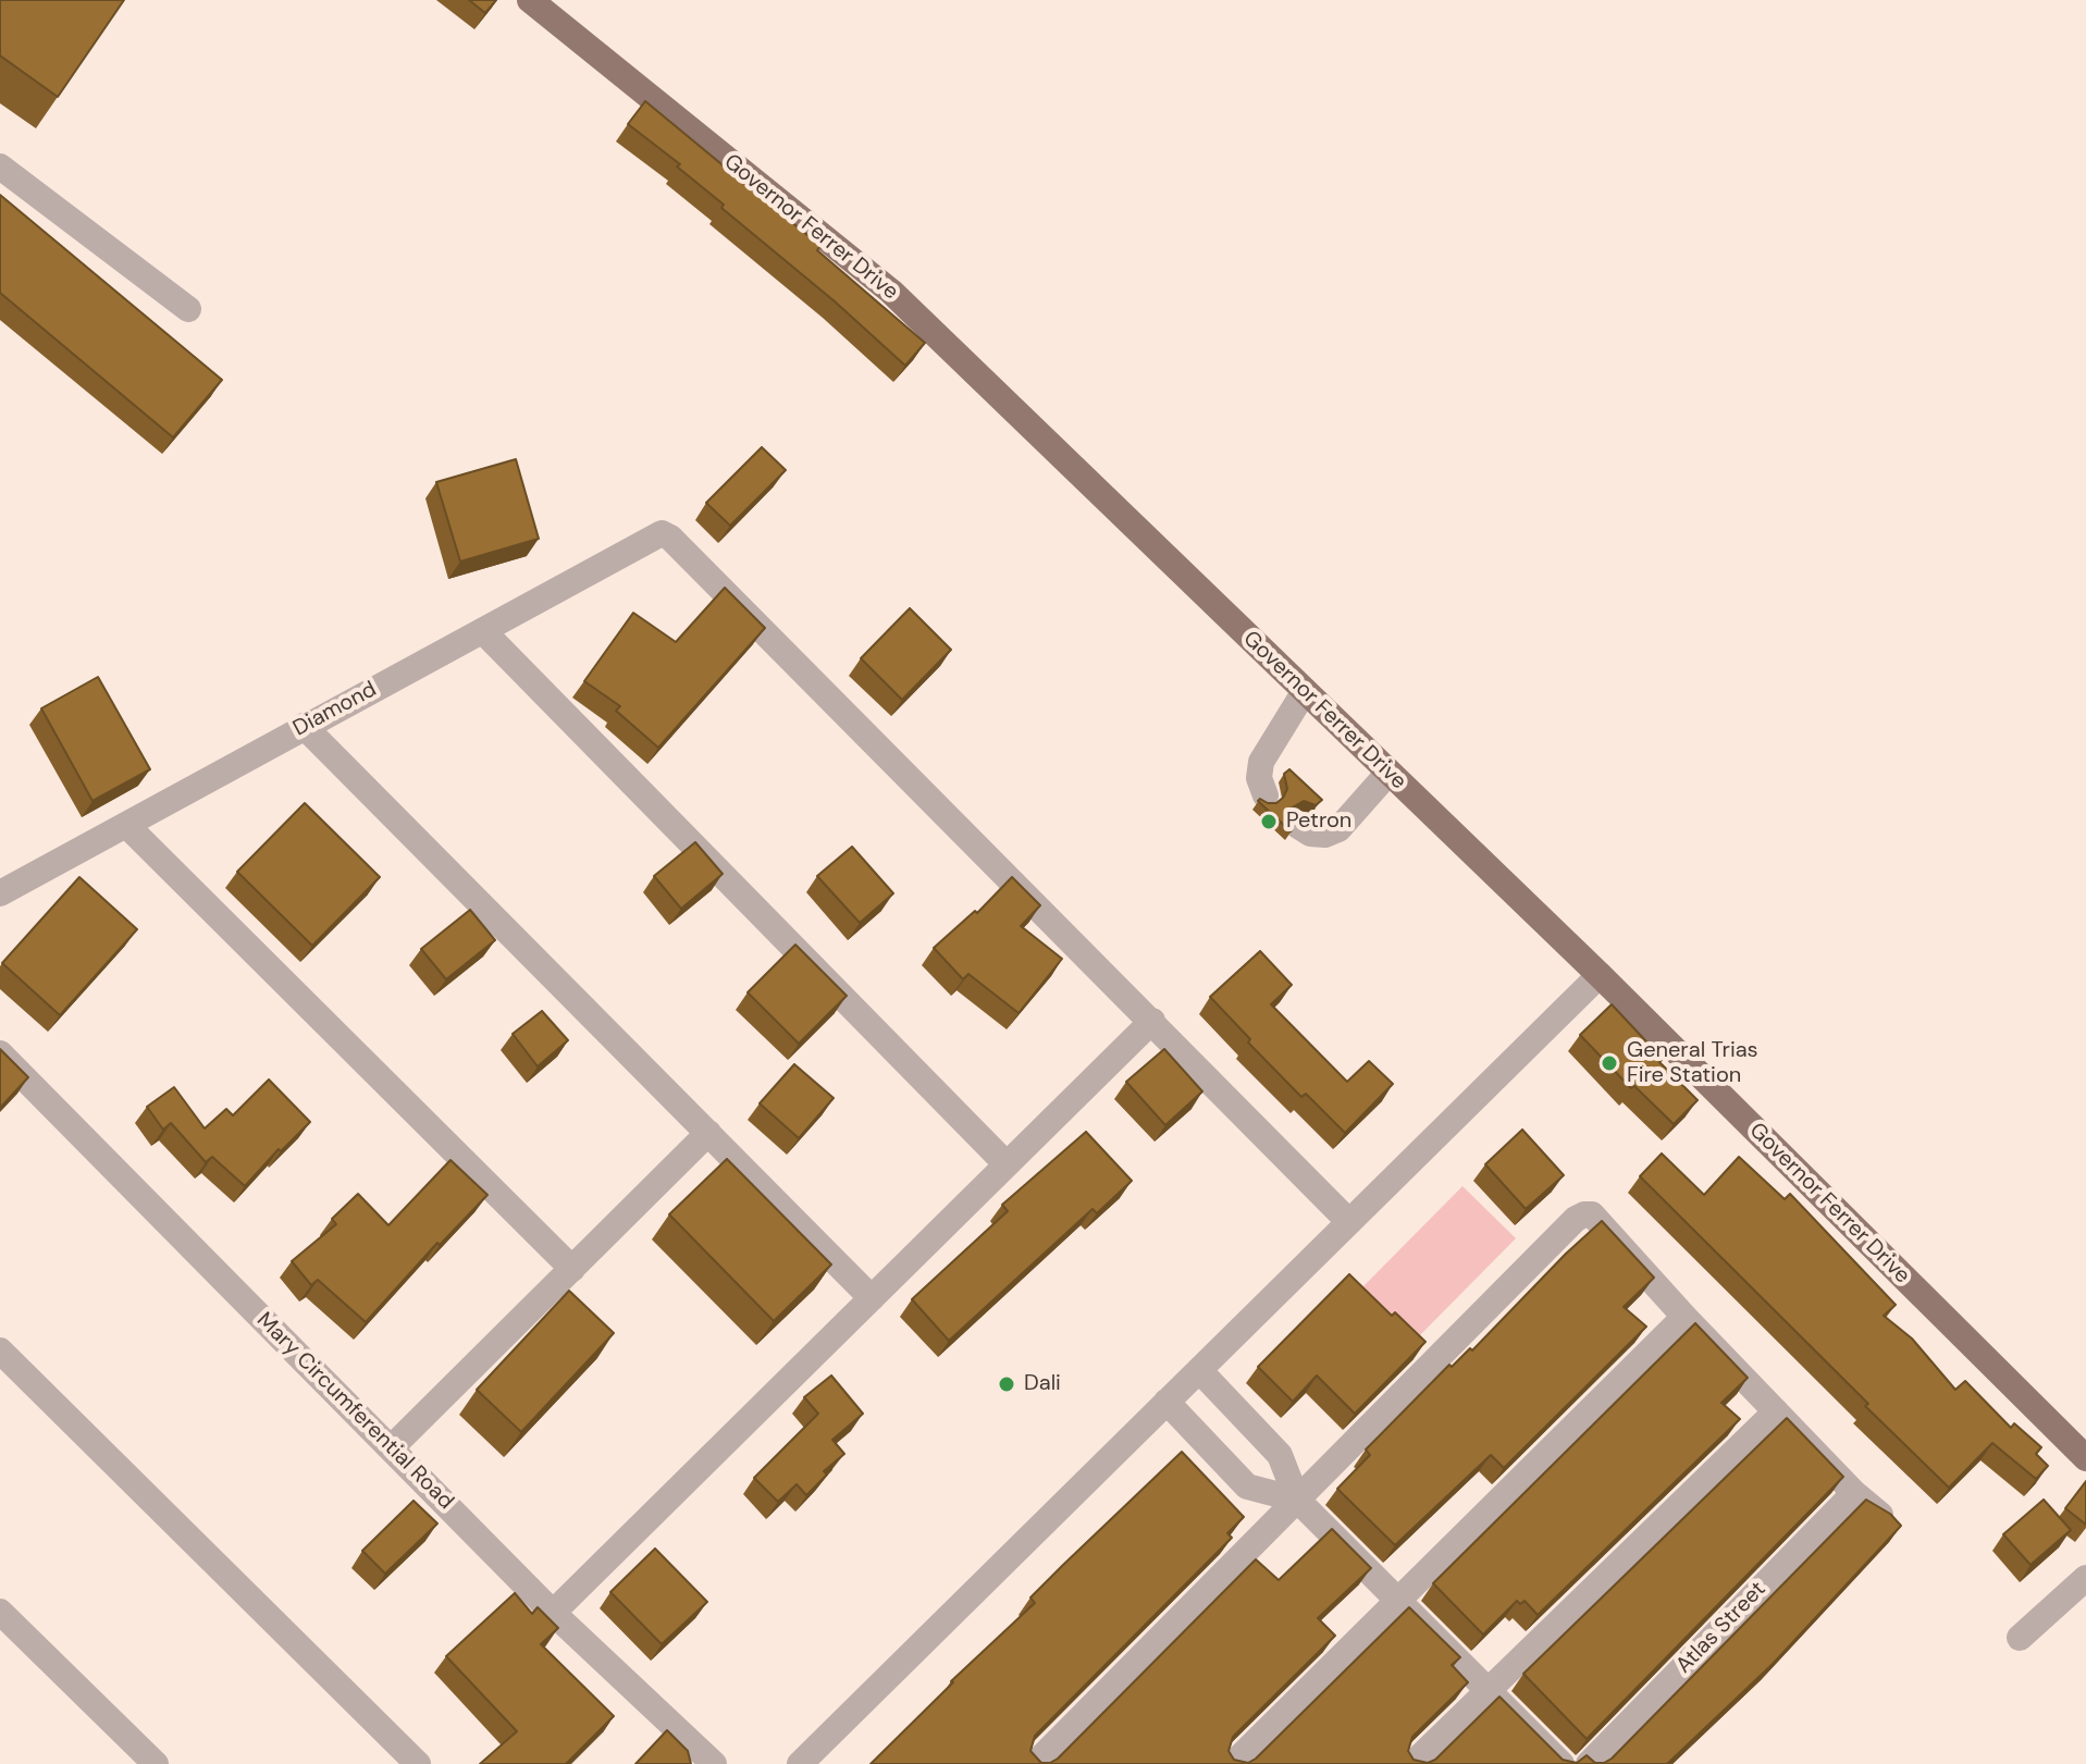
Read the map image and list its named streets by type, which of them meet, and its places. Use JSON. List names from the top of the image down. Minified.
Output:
{"streets":{"main road":["Governor Ferrer Drive"],"street":["Diamond","Mary Circumferential Road","Atlas Street"]},"places":["Petron","General Trias Fire Station","Dali"]}
